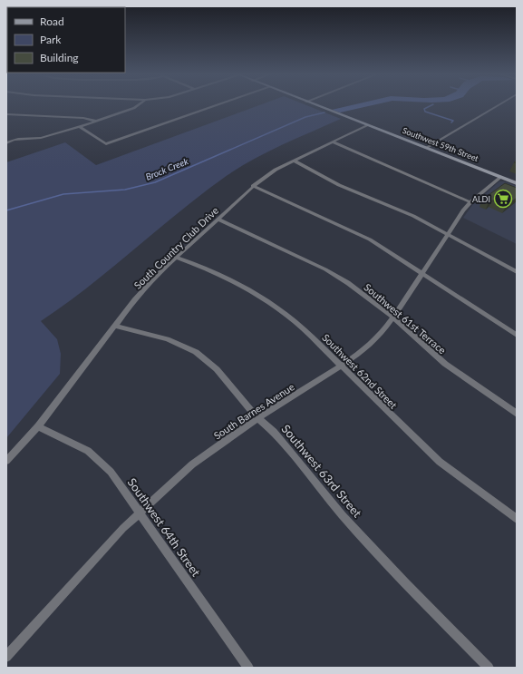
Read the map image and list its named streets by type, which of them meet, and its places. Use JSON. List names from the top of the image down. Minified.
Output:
{"streets":{"main road":["Southwest 59th Street"],"street":["South Country Club Drive","Southwest 61st Terrace","Southwest 62nd Street","South Barnes Avenue","Southwest 63rd Street","Southwest 64th Street"]},"crossings":[["Southwest 59th Street","South Country Club Drive"],["Southwest 59th Street","South Barnes Avenue"],["South Country Club Drive","Southwest 61st Terrace"],["South Country Club Drive","Southwest 62nd Street"],["South Country Club Drive","Southwest 63rd Street"],["South Country Club Drive","Southwest 64th Street"],["Southwest 61st Terrace","South Barnes Avenue"],["Southwest 62nd Street","South Barnes Avenue"],["South Barnes Avenue","Southwest 63rd Street"],["South Barnes Avenue","Southwest 64th Street"]],"water":["Brock Creek"],"places":{"supermarket":["ALDI"]},"legend":["Road","Park","Building"]}
